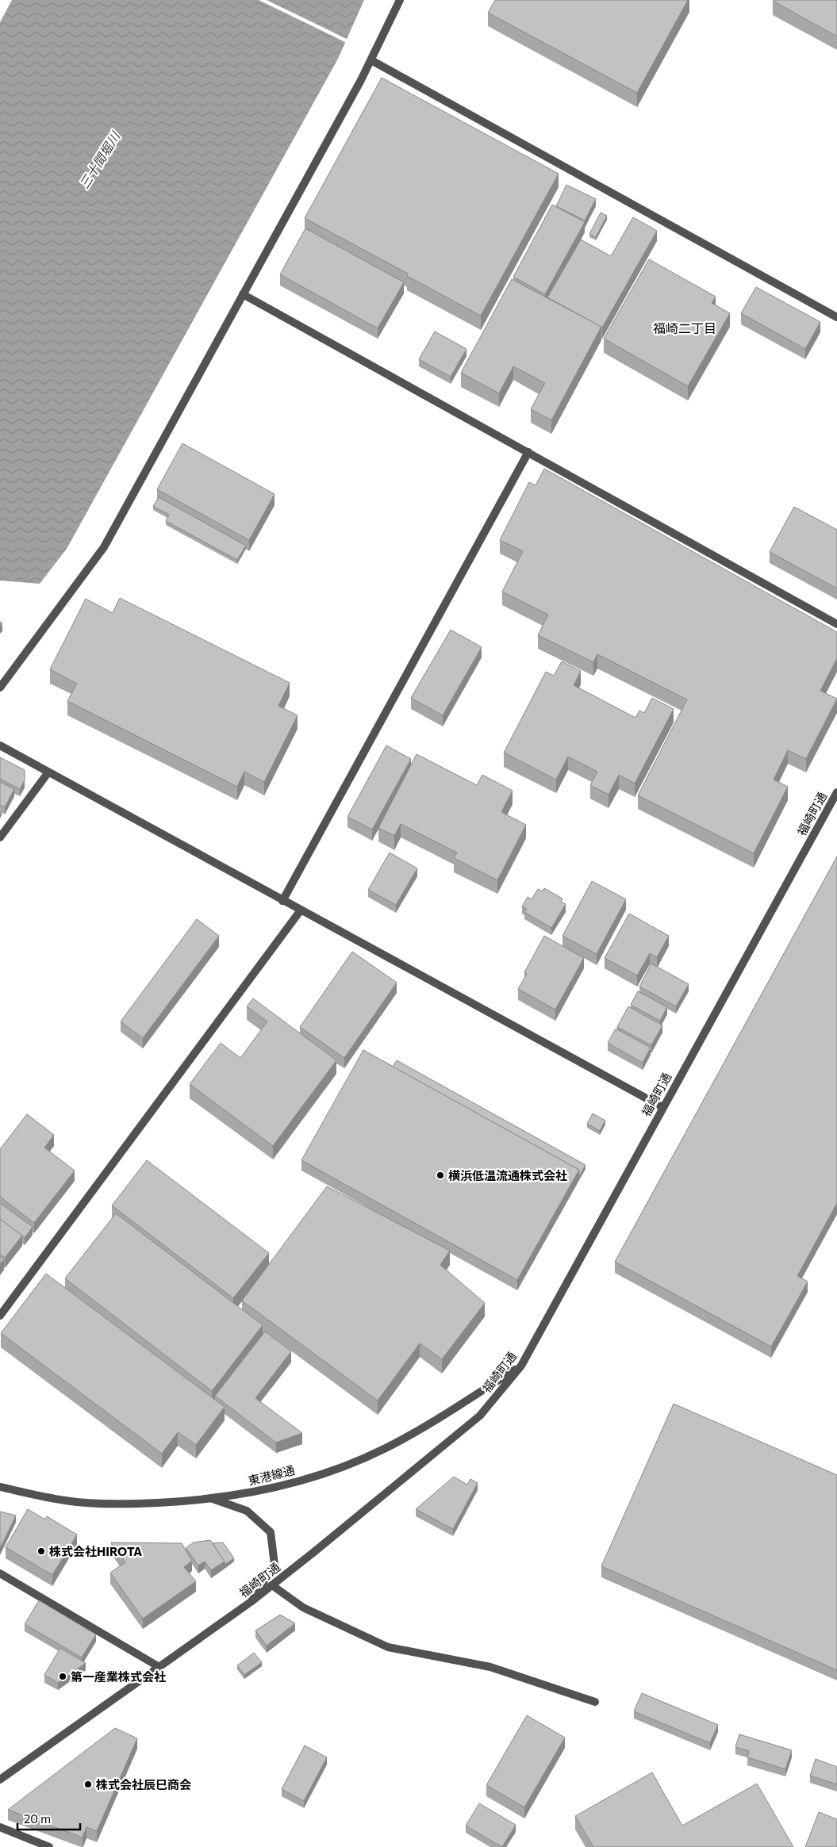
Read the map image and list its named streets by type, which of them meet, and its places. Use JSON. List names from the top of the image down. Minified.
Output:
{"streets":{"street":["福崎町通","東港線通"]},"crossings":[["福崎町通","東港線通"]],"districts":["福崎二丁目"],"water":["三十間堀川"],"places":["横浜低温流通株式会社","株式会社HIROTA","第一産業株式会社","株式会社辰巳商会"],"scale_bar":"20 m"}
